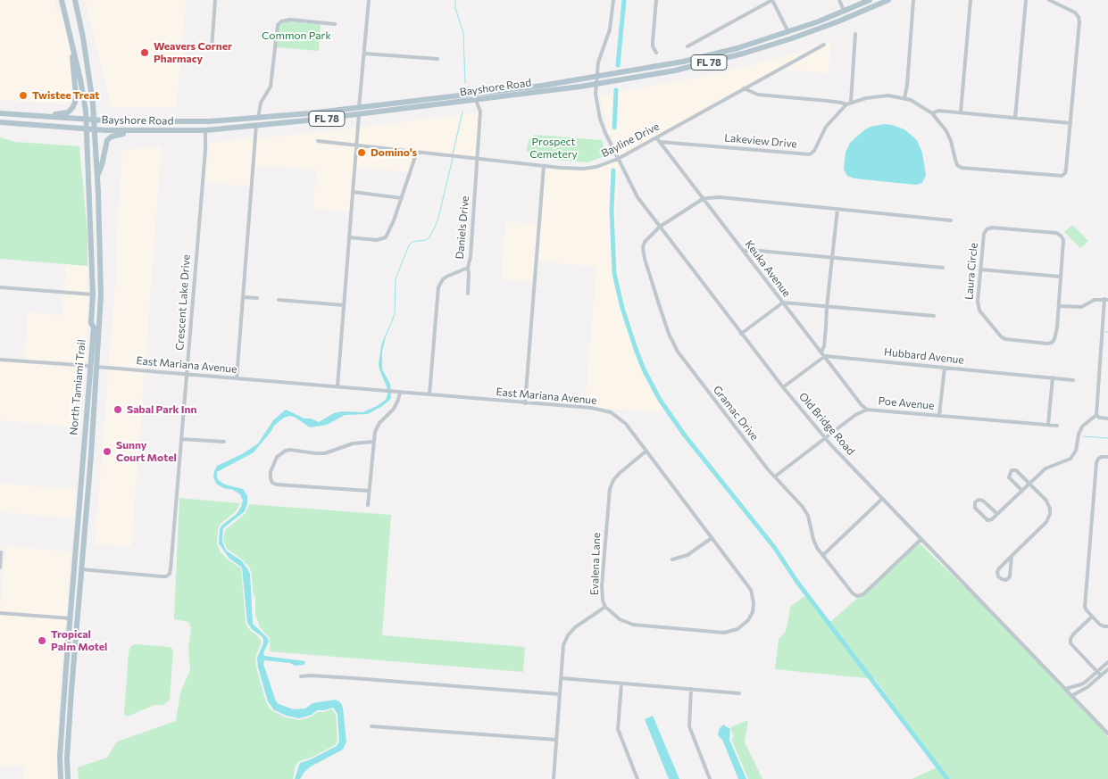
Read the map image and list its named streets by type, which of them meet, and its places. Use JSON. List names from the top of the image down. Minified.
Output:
{"streets":{"main road":["FL 78","Bayshore Road","North Tamiami Trail"],"street":["Bayline Drive","Lakeview Drive","Daniels Drive","Keuka Avenue","Laura Circle","Crescent Lake Drive","Hubbard Avenue","East Mariana Avenue","Poe Avenue","Gramac Drive","Old Bridge Road","Evalena Lane"]},"crossings":[["FL 78","Bayshore Road"],["FL 78","North Tamiami Trail"],["Bayshore Road","Daniels Drive"],["Bayshore Road","Crescent Lake Drive"],["Bayshore Road","North Tamiami Trail"],["Bayshore Road","Old Bridge Road"],["Bayline Drive","Daniels Drive"],["Bayline Drive","Keuka Avenue"],["Bayline Drive","Old Bridge Road"],["Lakeview Drive","Keuka Avenue"],["Daniels Drive","East Mariana Avenue"],["Keuka Avenue","Hubbard Avenue"],["Keuka Avenue","Poe Avenue"],["Keuka Avenue","Gramac Drive"],["Crescent Lake Drive","East Mariana Avenue"],["Crescent Lake Drive","North Tamiami Trail"],["East Mariana Avenue","North Tamiami Trail"],["East Mariana Avenue","Evalena Lane"],["Poe Avenue","Gramac Drive"],["Poe Avenue","Old Bridge Road"],["Gramac Drive","Old Bridge Road"]],"parks":["Common Park","Prospect Cemetery"],"places":["Weavers Corner Pharmacy","Twistee Treat","Domino's","Sabal Park Inn","Sunny Court Motel","Tropical Palm Motel"]}
